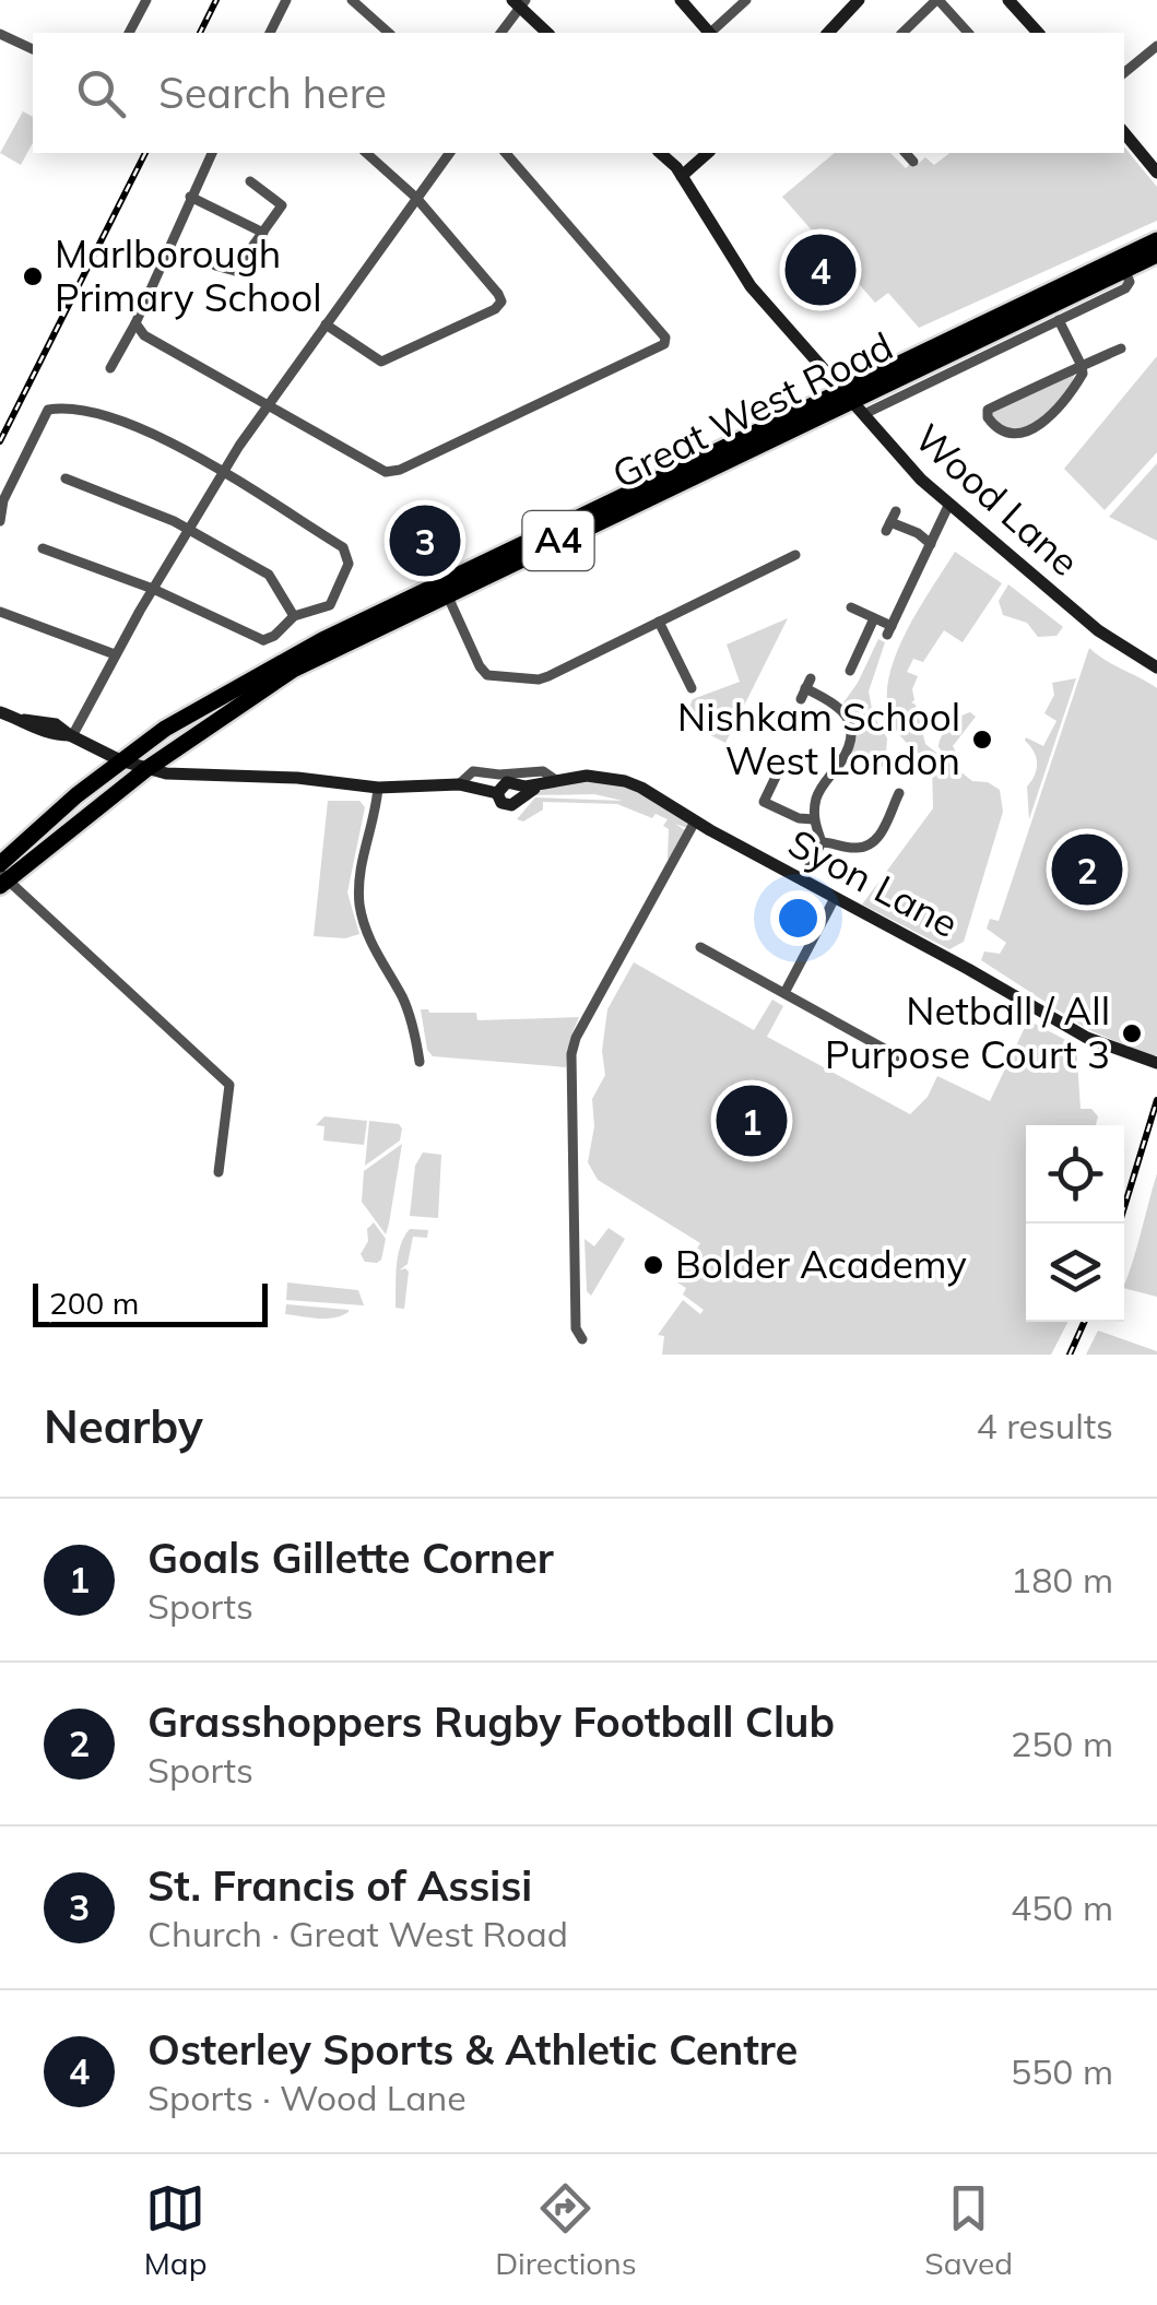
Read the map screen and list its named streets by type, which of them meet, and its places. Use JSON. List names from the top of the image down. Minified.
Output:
{"streets":{"highway":["Great West Road","A4"],"main road":["Wood Lane","Syon Lane"]},"crossings":[["Great West Road","Wood Lane"],["Great West Road","A4"],["Great West Road","Syon Lane"],["A4","Syon Lane"]],"places":["Marlborough Primary School","Nishkam School West London","Netball / All Purpose Court 3","Bolder Academy"],"scale_bar":"200 m","page":{"search":"Search here","pins":["4","3","2","1"],"scale":"200 m","heading":["Nearby","4 results"],"list":[{"mark":"1","name":"Goals Gillette Corner","note":"Sports","value":"180 m"},{"mark":"2","name":"Grasshoppers Rugby Football Club","note":"Sports","value":"250 m"},{"mark":"3","name":"St. Francis of Assisi","note":"Church · Great West Road","value":"450 m"},{"mark":"4","name":"Osterley Sports & Athletic Centre","note":"Sports · Wood Lane","value":"550 m"}],"nav":["Map","Directions","Saved"]}}
